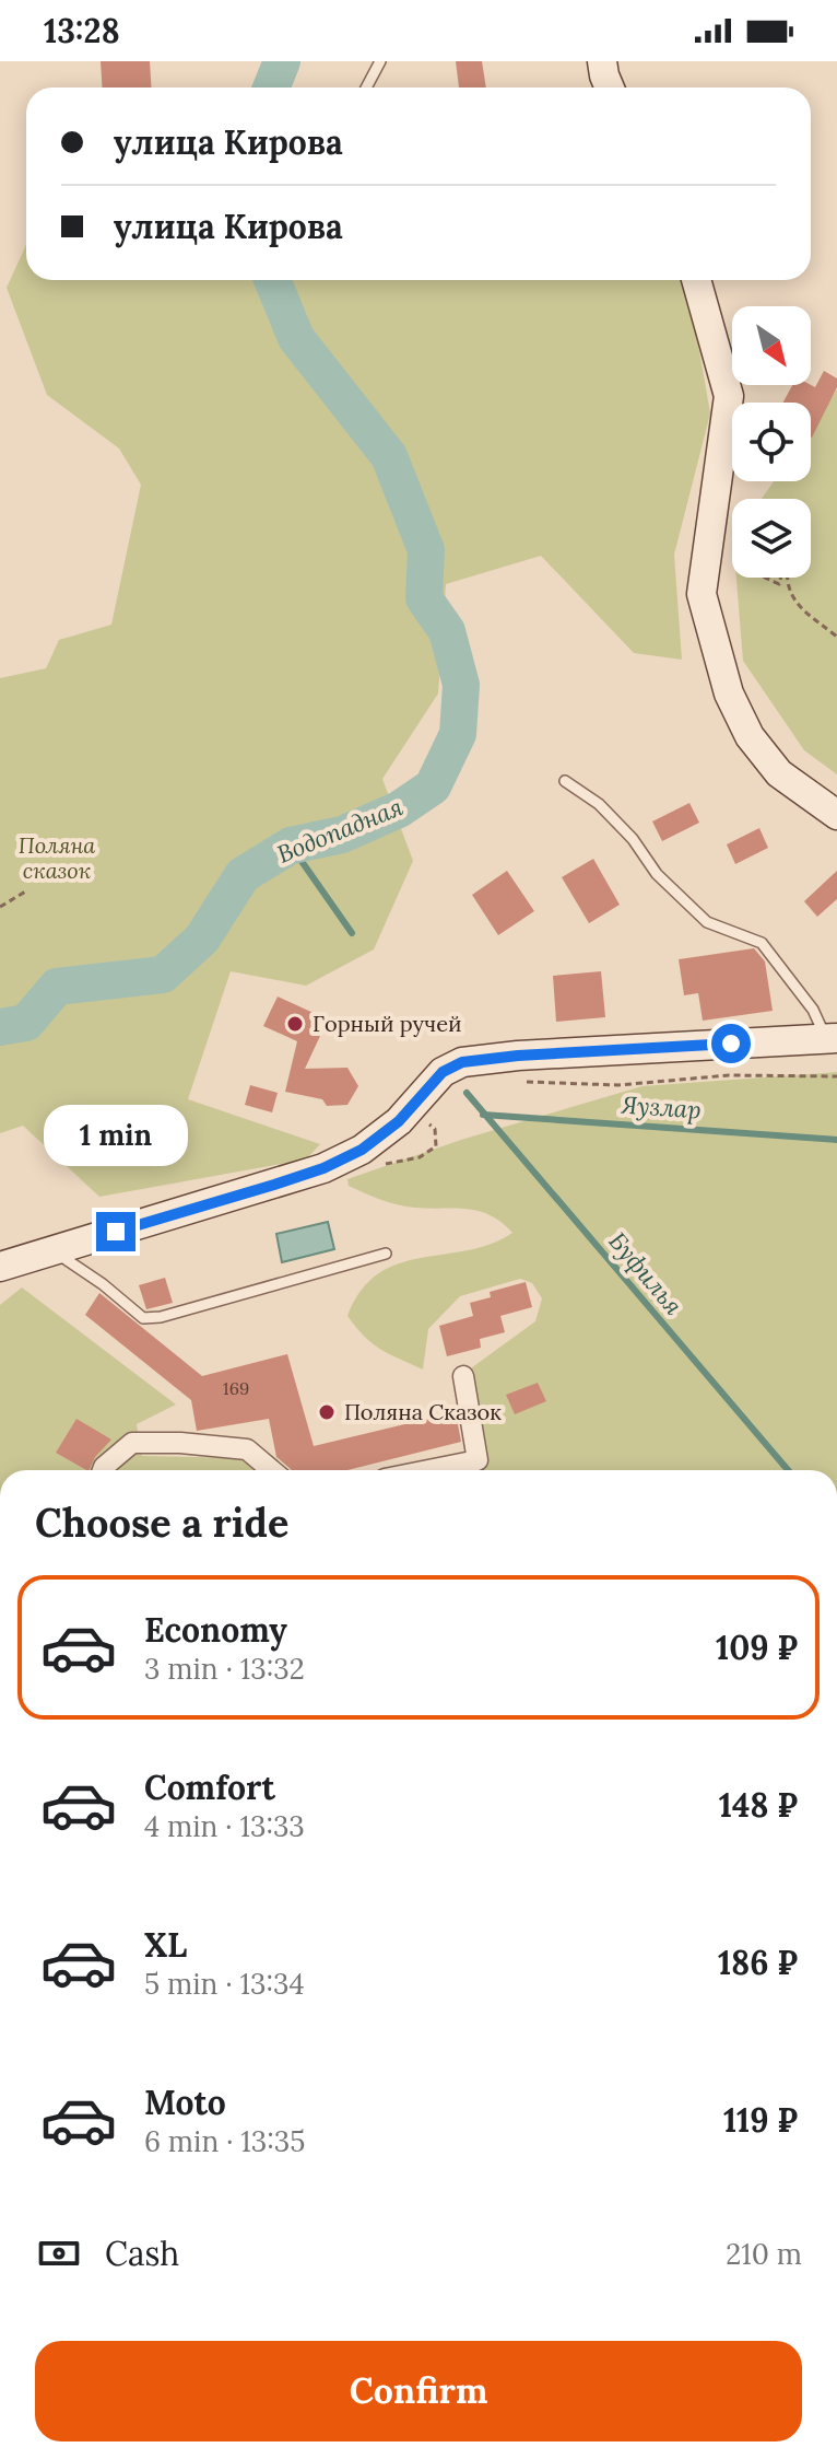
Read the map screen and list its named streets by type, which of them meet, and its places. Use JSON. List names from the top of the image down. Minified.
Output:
{"water":["Водопадная","Яузлар","Буфилья"],"parks":["Поляна сказок"],"places":["Горный ручей","Поляна Сказок"],"house_numbers":["169"],"north":"bottom right","page":{"status":"13:28","banner":["улица Кирова","улица Кирова"],"bubble":"1 min","heading":"Choose a ride","list":[{"name":"Economy","note":"3 min · 13:32","value":"109 ₽"},{"name":"Comfort","note":"4 min · 13:33","value":"148 ₽"},{"name":"XL","note":"5 min · 13:34","value":"186 ₽"},{"name":"Moto","note":"6 min · 13:35","value":"119 ₽"}],"pay":["Cash","210 m"],"buttons":"Confirm"}}
